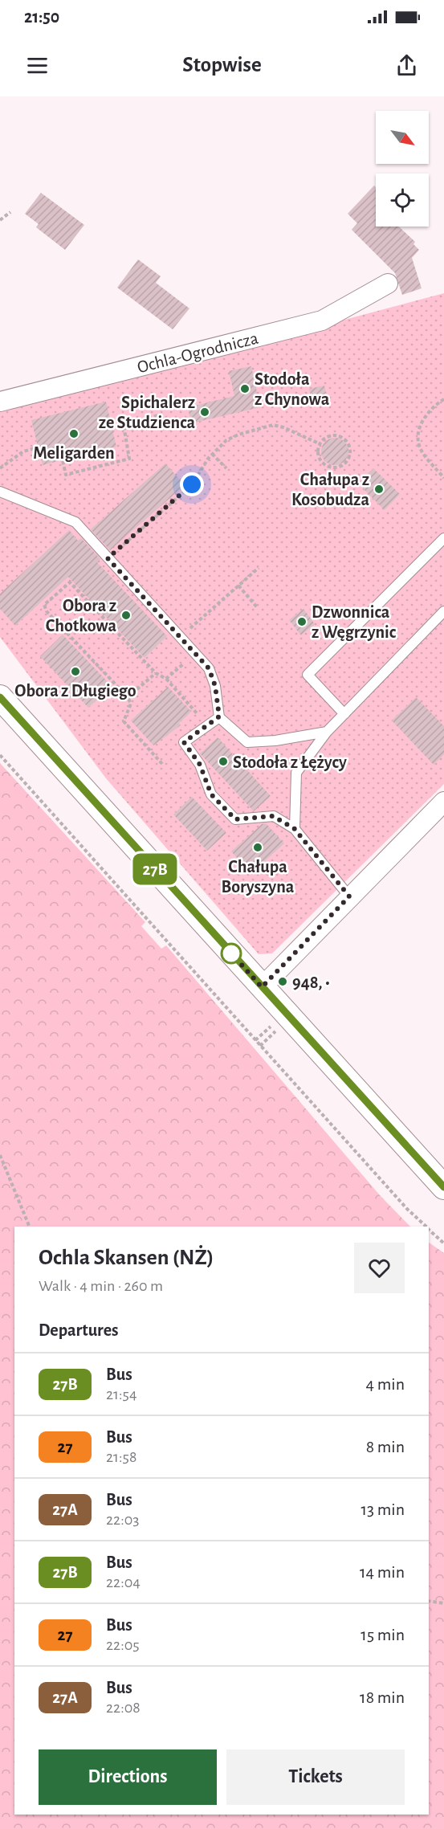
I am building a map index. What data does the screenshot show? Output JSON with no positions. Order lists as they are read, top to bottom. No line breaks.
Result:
{"streets":{"street":["Ochla-Ogrodnicza"]},"places":["Stodoła z Chynowa","Spichalerz ze Studzienca","Meligarden","Chałupa z Kosobudza","Obora z Chotkowa","Dzwonnica z Węgrzynic","Obora z Długiego","Stodoła z Łężycy","Chałupa Boryszyna","948, •"],"lines":["bus line 27B"],"north":"bottom right","page":{"status":"21:50","header":"Stopwise","on_map":"27B","heading":[["Ochla Skansen (NŻ)","Walk · 4 min · 260 m"],"Departures"],"list":[{"mark":"27B","name":"Bus","note":"21:54","value":"4 min"},{"mark":"27","name":"Bus","note":"21:58","value":"8 min"},{"mark":"27A","name":"Bus","note":"22:03","value":"13 min"},{"mark":"27B","name":"Bus","note":"22:04","value":"14 min"},{"mark":"27","name":"Bus","note":"22:05","value":"15 min"},{"mark":"27A","name":"Bus","note":"22:08","value":"18 min"}],"buttons":["Directions","Tickets"]}}
